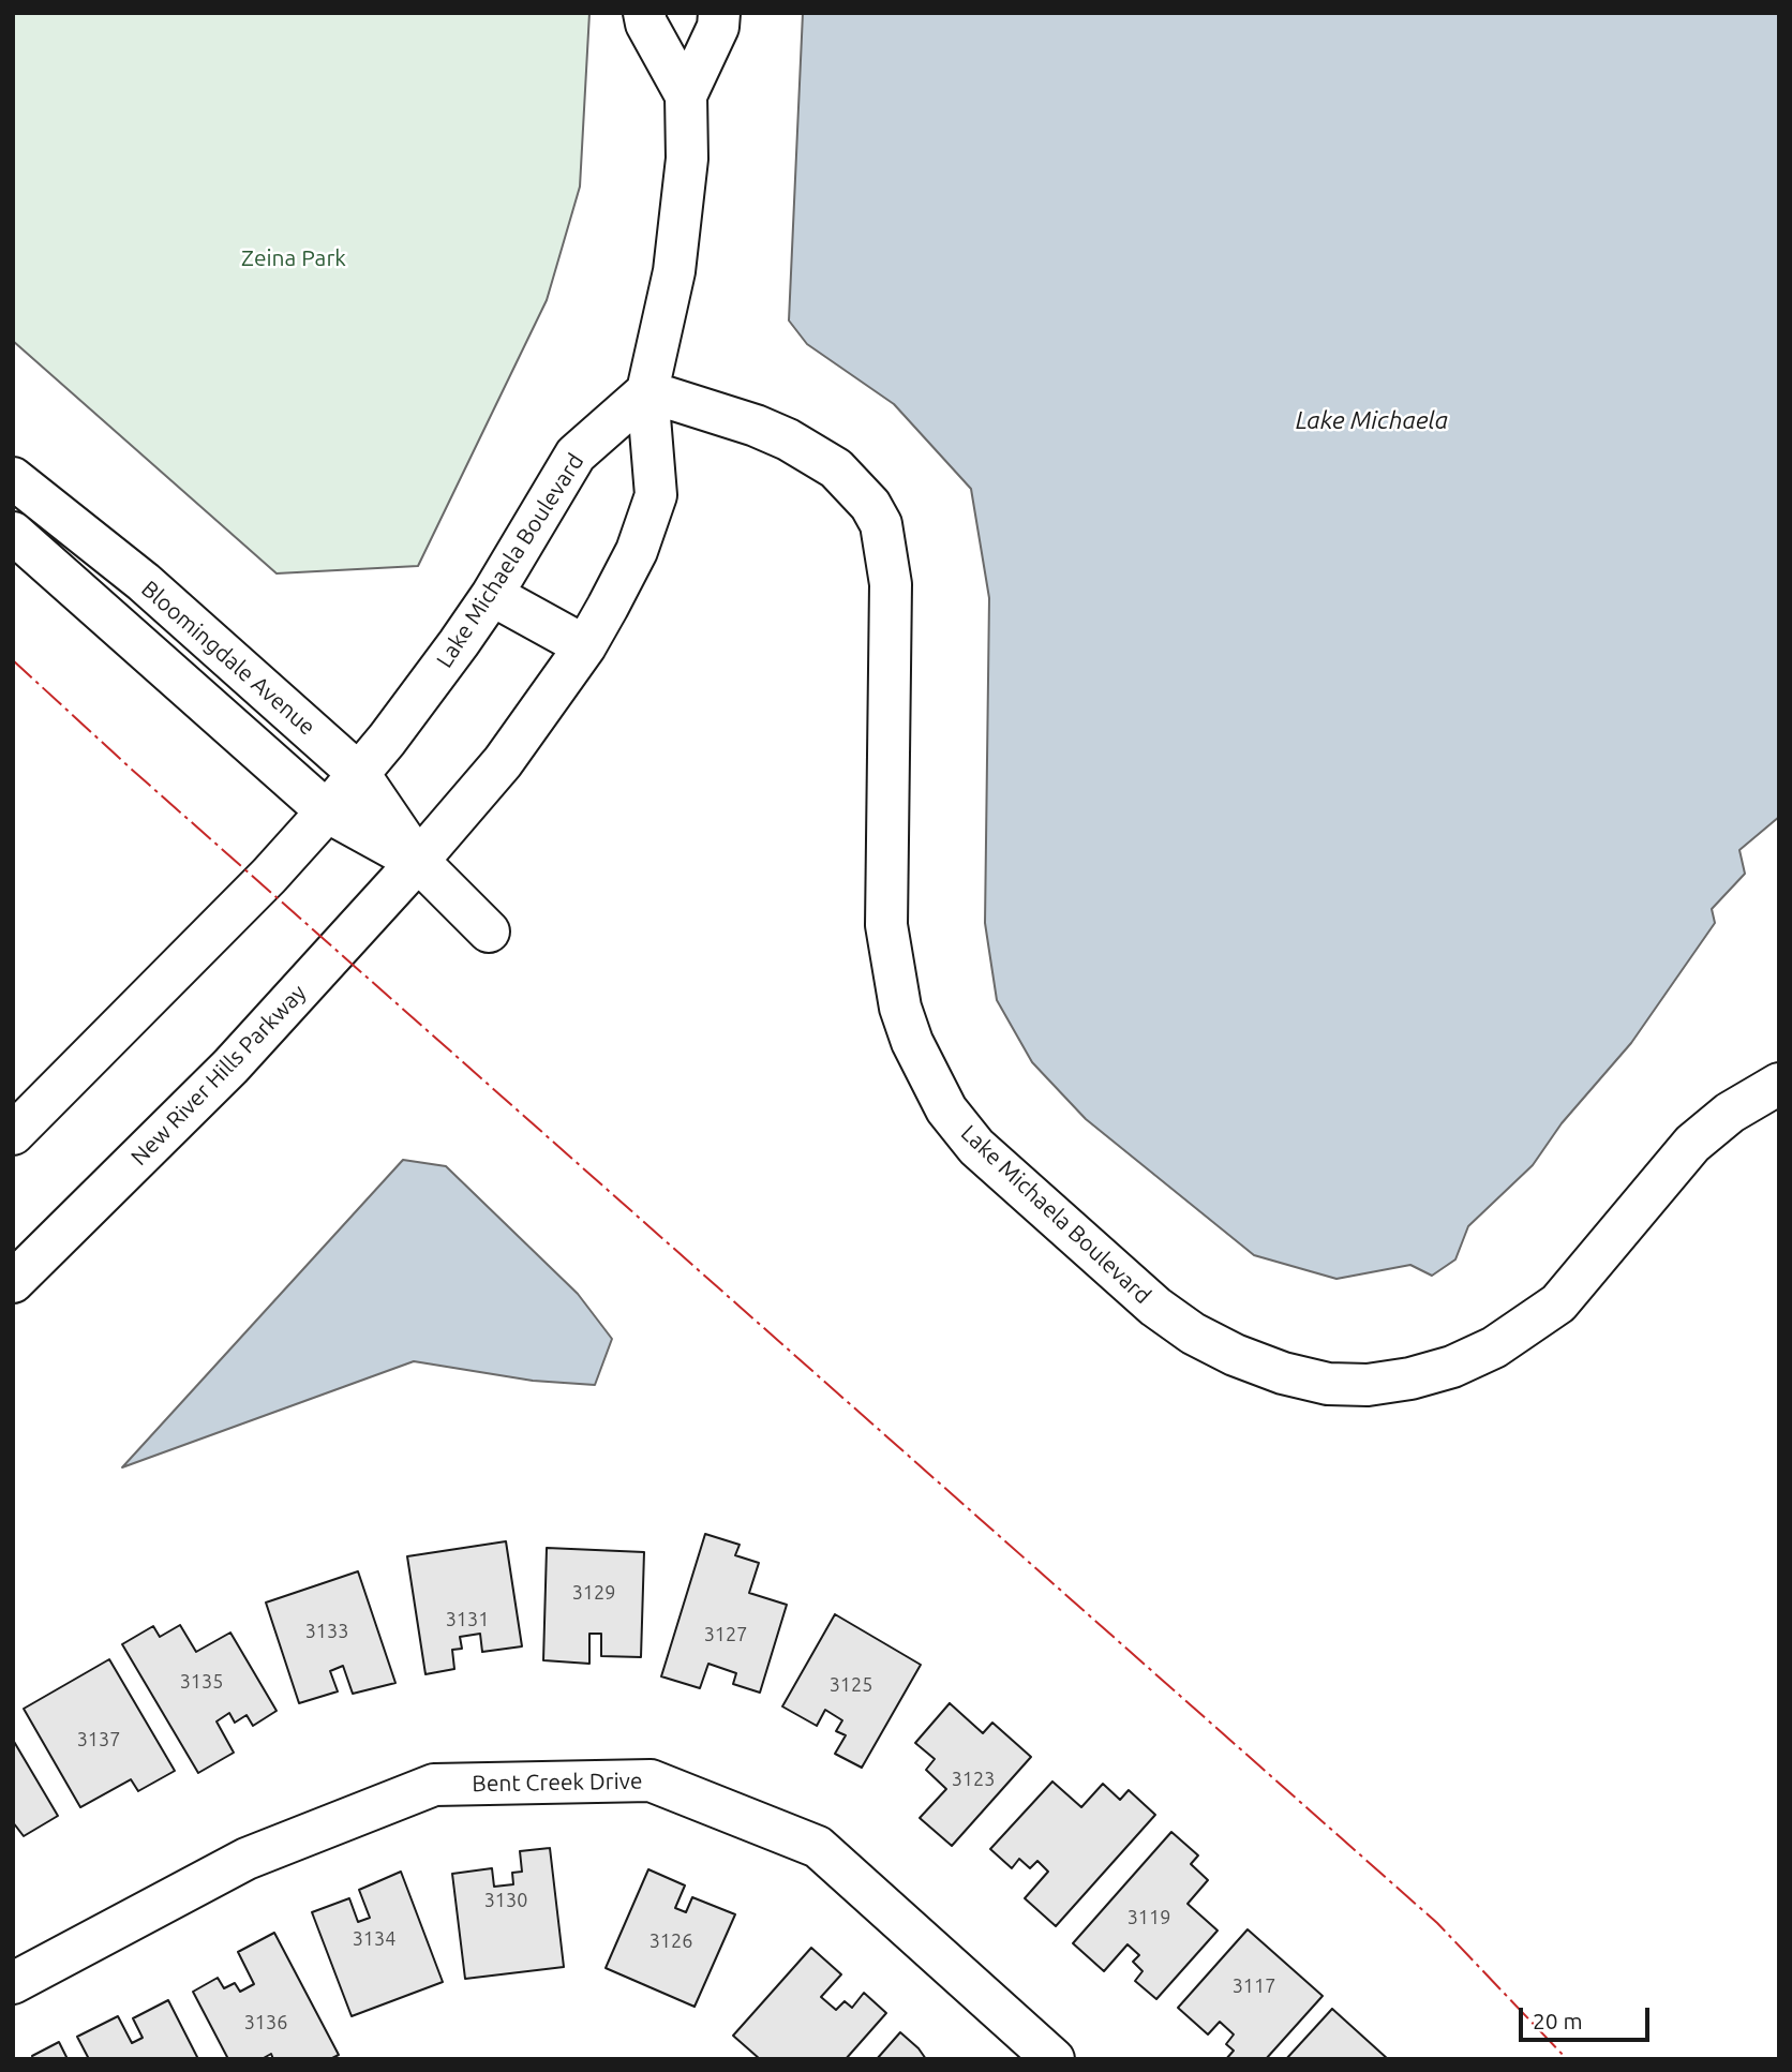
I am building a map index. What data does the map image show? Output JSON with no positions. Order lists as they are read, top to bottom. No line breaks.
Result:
{"streets":{"street":["Lake Michaela Boulevard","Bloomingdale Avenue","New River Hills Parkway","Bent Creek Drive"]},"crossings":[["Lake Michaela Boulevard","Bloomingdale Avenue"],["Bloomingdale Avenue","New River Hills Parkway"]],"water":["Lake Michaela"],"parks":["Zeina Park"],"house_numbers":["3129","3131","3133","3127","3135","3125","3137","3123","3130","3119","3134","3126","3117","3136"],"scale_bar":"20 m"}
